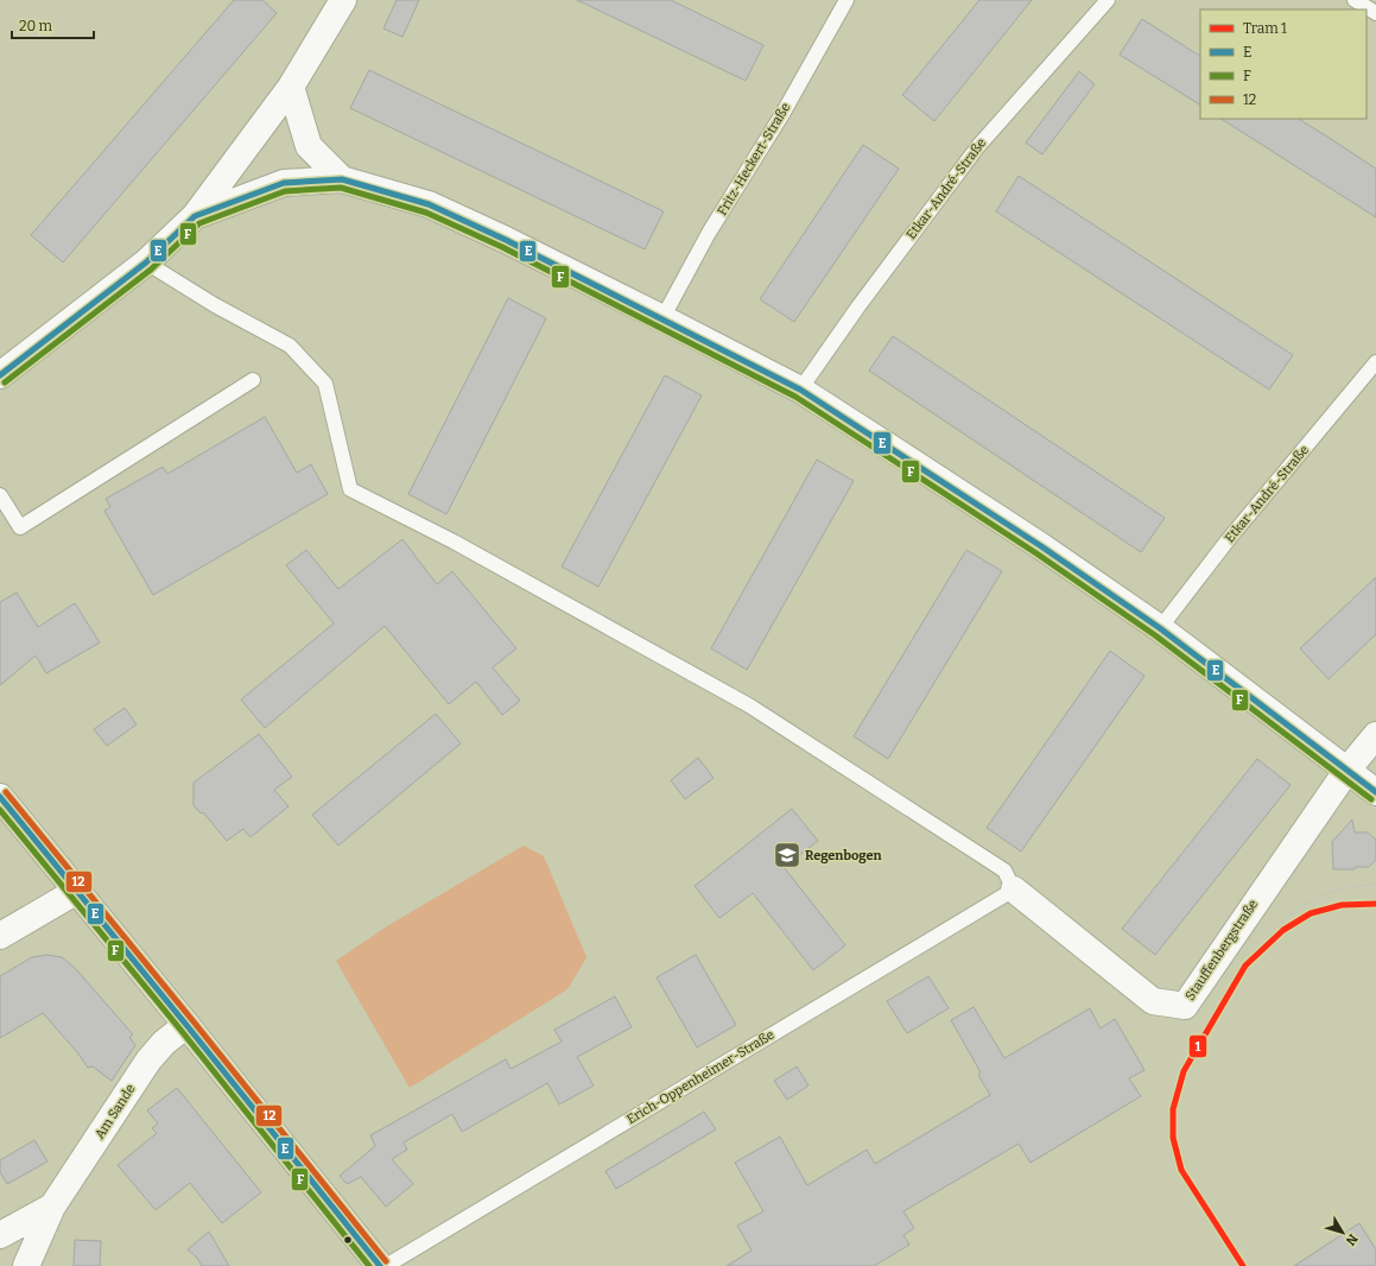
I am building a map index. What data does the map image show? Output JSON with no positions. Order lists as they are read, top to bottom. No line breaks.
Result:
{"streets":{"street":["Stauffenbergstraße","Am Sande"],"lane":["Fritz-Heckert-Straße","Etkar-André-Straße","Erich-Oppenheimer-Straße"]},"crossings":[["Stauffenbergstraße","Erich-Oppenheimer-Straße"]],"places":{"school or university":["Regenbogen"]},"lines":["transit line E","transit line F","transit line 12","tram line 1"],"legend":["Tram 1","E","F","12"],"scale_bar":"20 m","north":"bottom right"}
